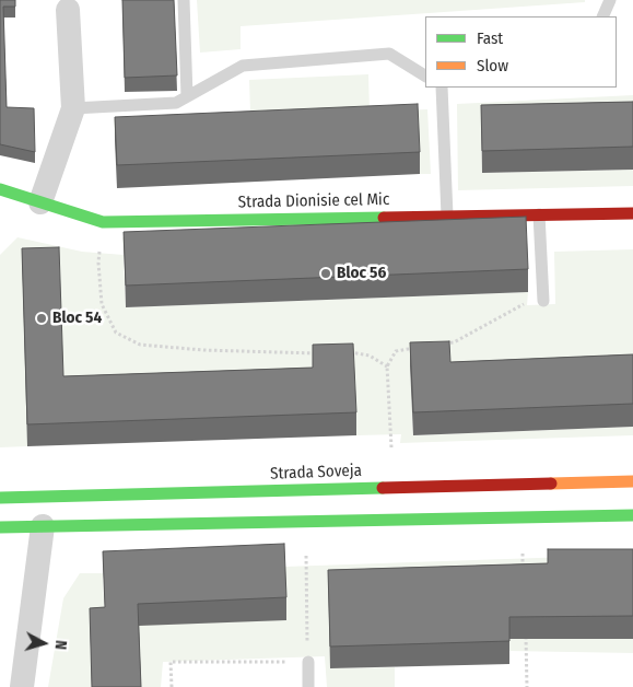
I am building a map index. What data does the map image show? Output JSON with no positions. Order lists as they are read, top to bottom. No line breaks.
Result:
{"streets":{"main road":["Strada Dionisie cel Mic","Strada Soveja"]},"places":["Bloc 56","Bloc 54"],"legend":["Fast","Slow"],"north":"right"}
